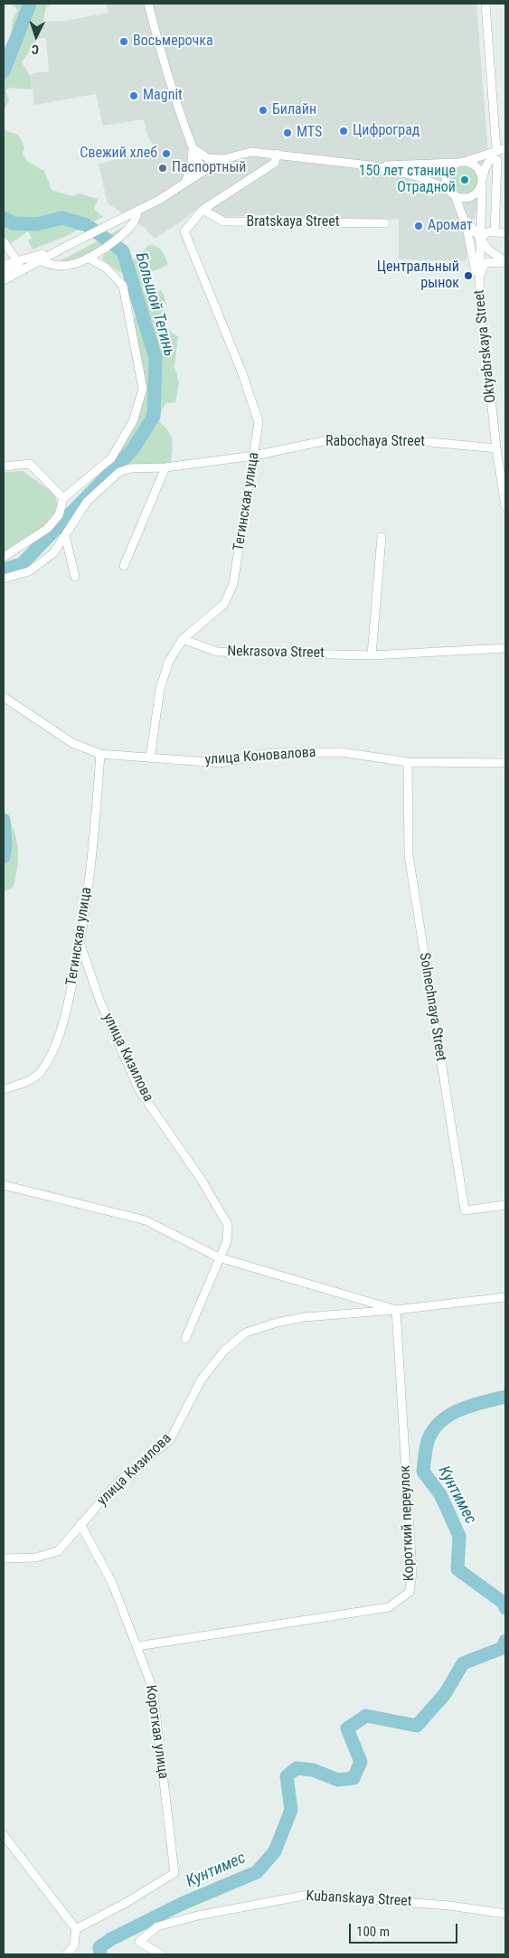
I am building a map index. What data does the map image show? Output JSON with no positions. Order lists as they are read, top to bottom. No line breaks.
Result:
{"streets":{"street":["Bratskaya Street","Oktyabrskaya Street","Rabochaya Street","Тегинская улица","Nekrasova Street","улица Коновалова","Solnechnaya Street","улица Кизилова","Короткий переулок","Короткая улица","Kubanskaya Street"]},"crossings":[["Bratskaya Street","Тегинская улица"],["Oktyabrskaya Street","Rabochaya Street"],["Rabochaya Street","Тегинская улица"],["Тегинская улица","Nekrasova Street"],["Тегинская улица","улица Коновалова"],["Тегинская улица","улица Кизилова"],["улица Коновалова","Solnechnaya Street"],["улица Кизилова","Короткий переулок"],["улица Кизилова","Короткая улица"],["Короткий переулок","Короткая улица"]],"water":["Большой Тегинь","Кунтимес"],"places":["Восьмерочка","Magnit","Билайн","Цифроград","MTS","Свежий хлеб","Паспортный","150 лет станице Отрадной","Аромат","Центральный рынок"],"scale_bar":"100 m","north":"bottom"}
